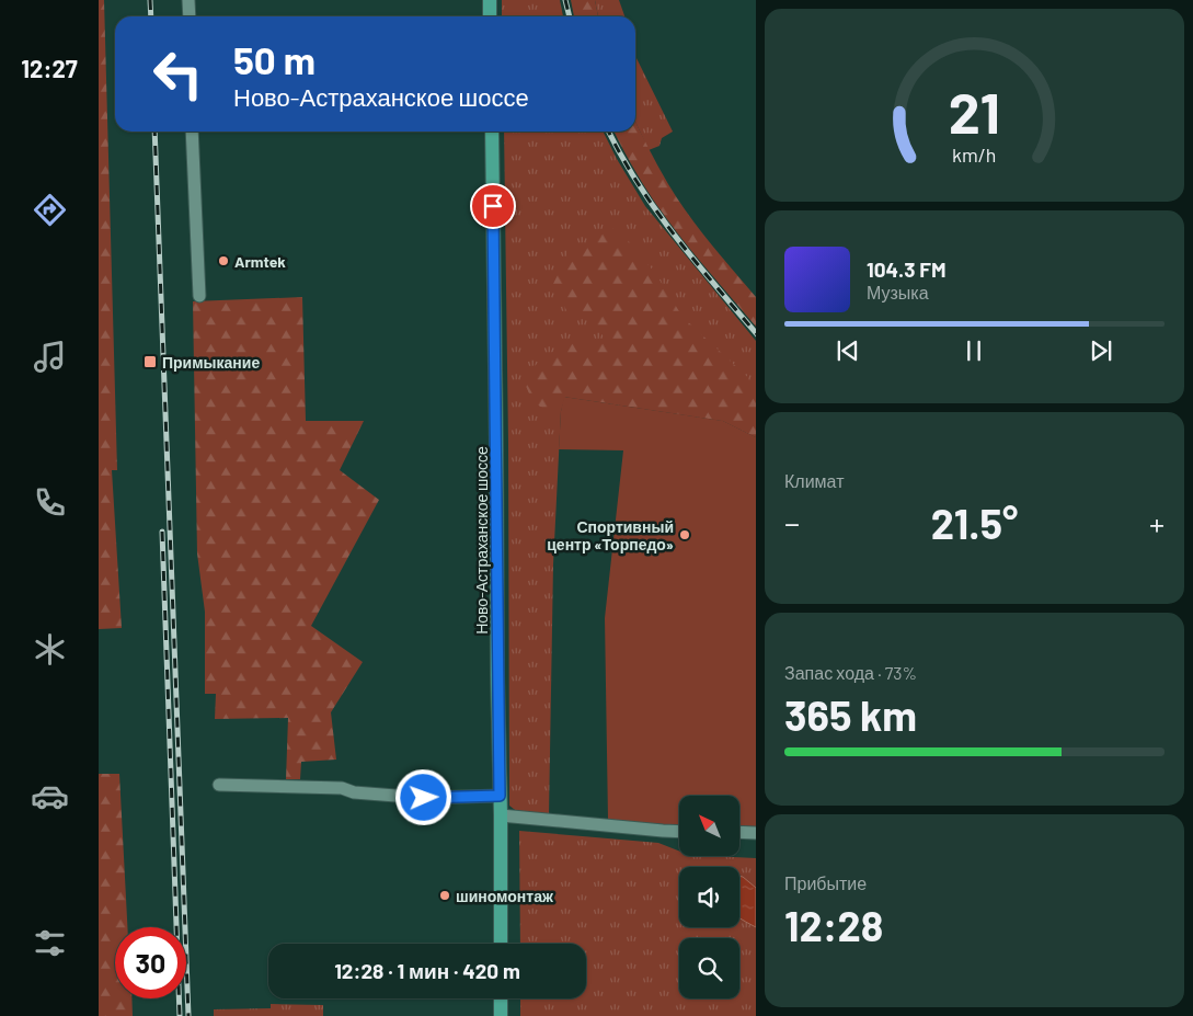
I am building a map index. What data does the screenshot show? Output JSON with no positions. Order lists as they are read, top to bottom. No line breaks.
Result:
{"streets":{"main road":["Ново-Астраханское шоссе"]},"places":{"other":["Armtek","Спортивный центр «Торпедо»","шиномонтаж"],"transit":["Примыкание"]},"north":"top left","page":{"tabs":"12:27","turn":["50 m","Ново-Астраханское шоссе"],"song":["104.3 FM","Музыка"],"tile":["Климат",["Запас хода · 73%","365 km"],["Прибытие","12:28"]],"heat":["−","21.5°","+"],"limit":"30","trip":"12:28 · 1 мин · 420 m","gauge":["21","km/h"]}}
